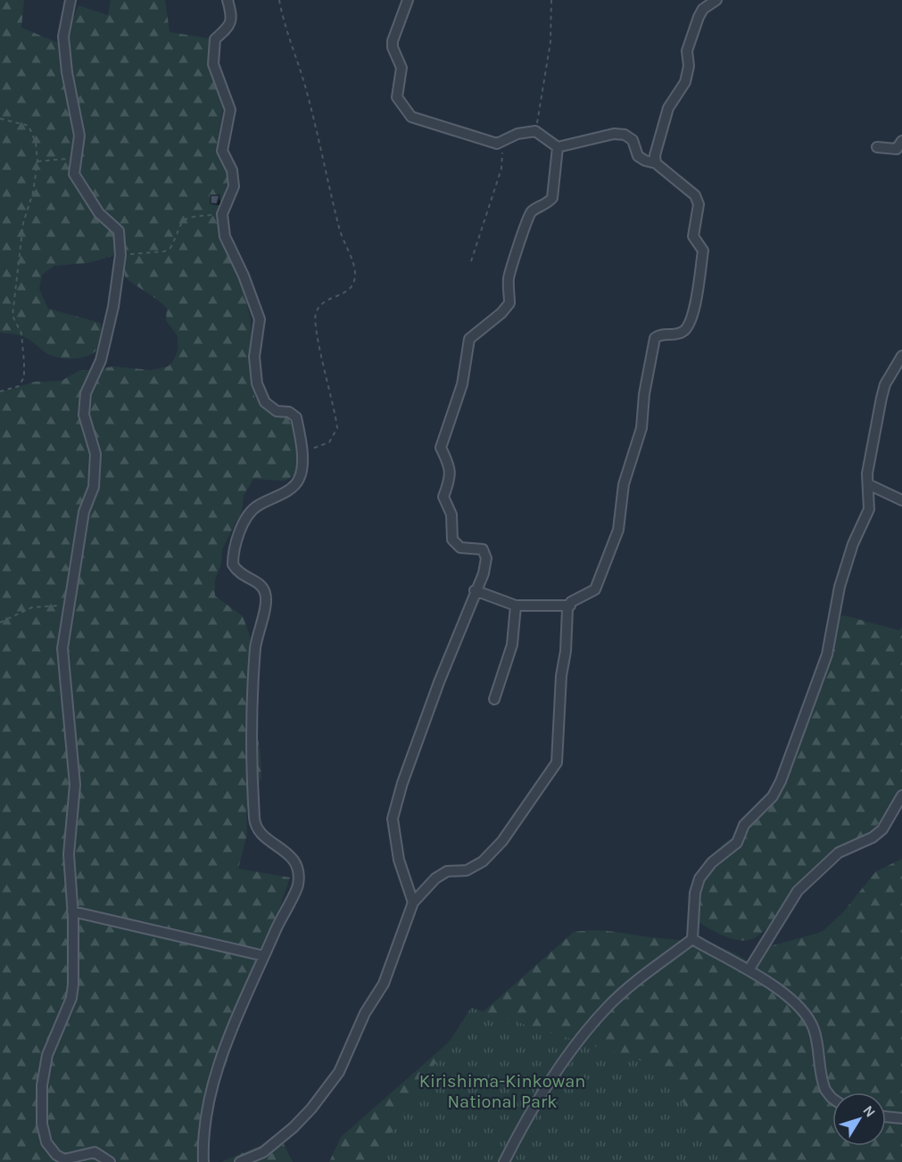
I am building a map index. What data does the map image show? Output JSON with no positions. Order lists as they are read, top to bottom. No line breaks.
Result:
{"parks":["Kirishima-Kinkowan National Park"],"north":"top right"}
